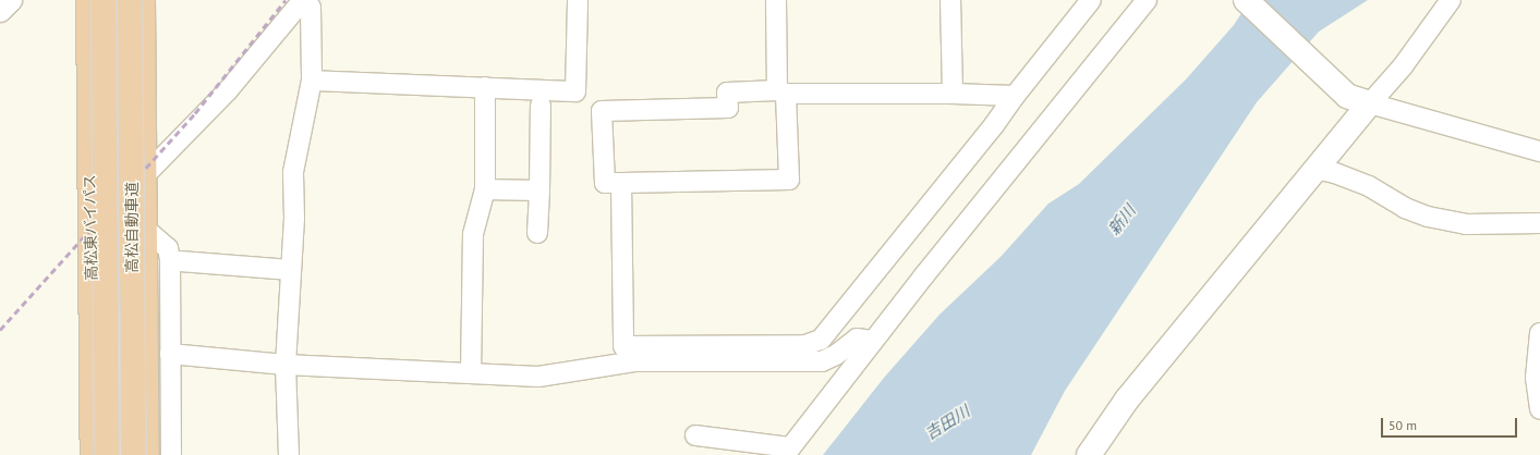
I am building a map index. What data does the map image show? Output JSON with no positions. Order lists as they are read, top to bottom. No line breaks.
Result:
{"streets":{"highway":["高松東バイパス","高松自動車道"]},"water":["新川","吉田川"],"scale_bar":"50 m"}
